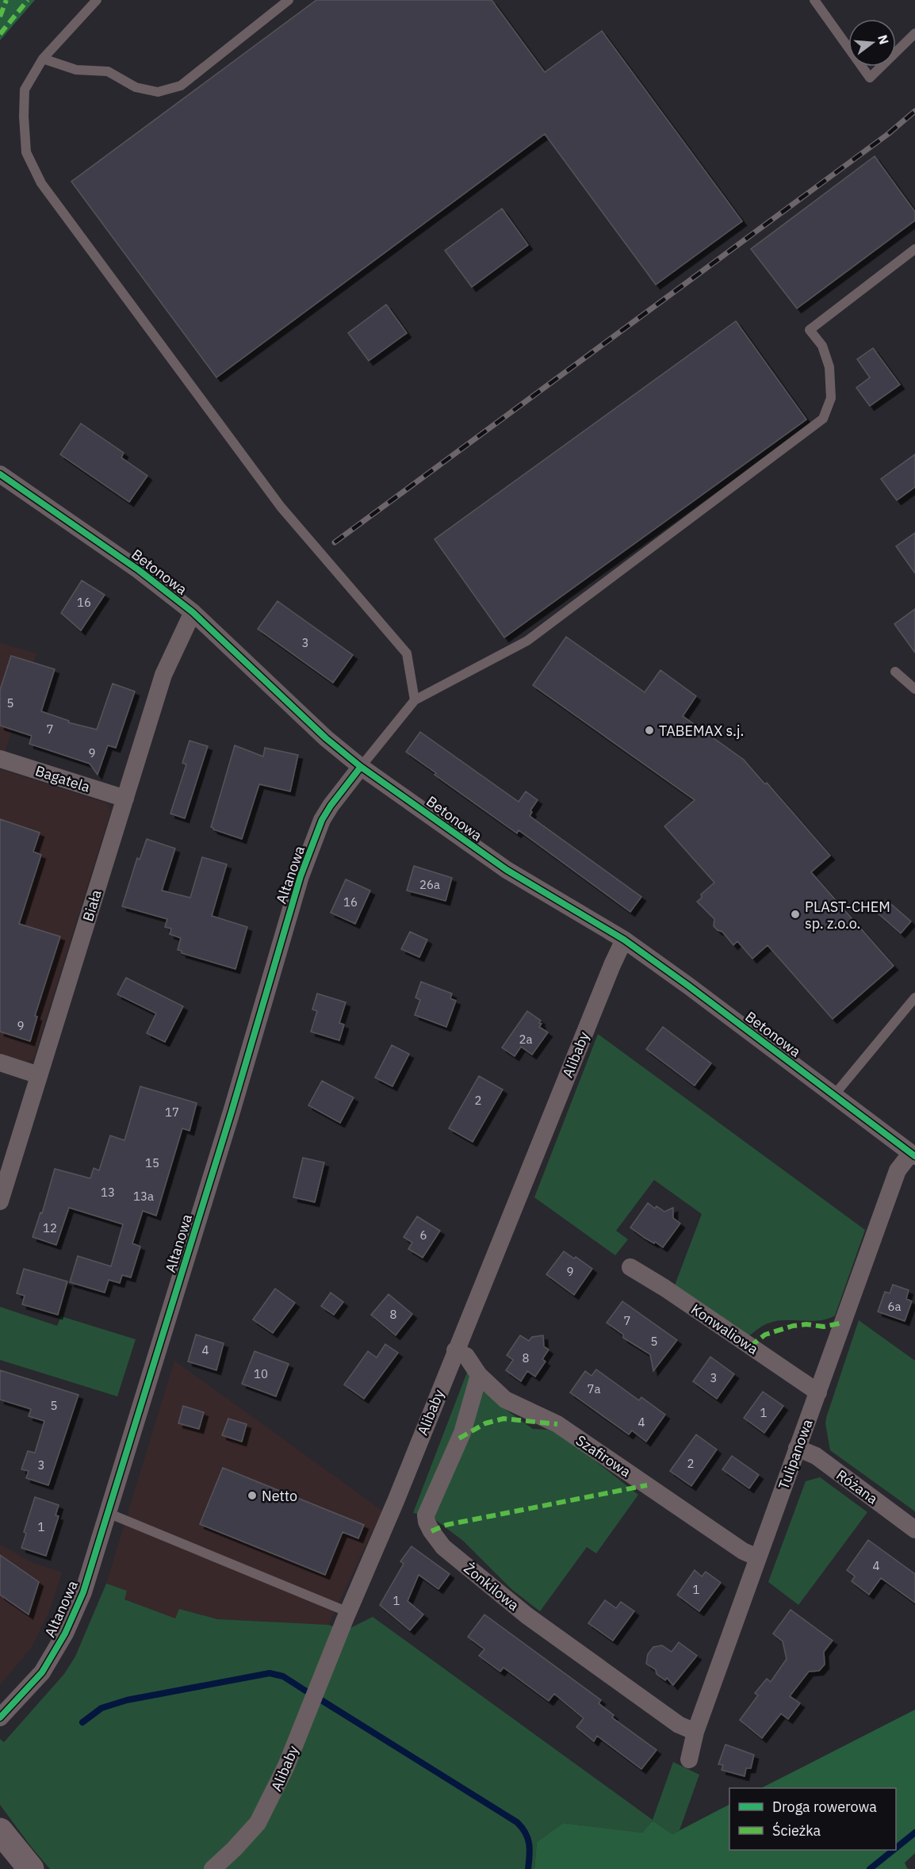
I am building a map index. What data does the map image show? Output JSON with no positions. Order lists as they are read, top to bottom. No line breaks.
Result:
{"streets":{"street":["Betonowa","Bagatela","Altanowa","Biała","Alibaby","Konwaliowa","Tulipanowa","Szafirowa","Różana","Żonkilowa"]},"crossings":[["Betonowa","Altanowa"],["Betonowa","Biała"],["Betonowa","Alibaby"],["Betonowa","Tulipanowa"],["Bagatela","Biała"],["Alibaby","Szafirowa"],["Konwaliowa","Tulipanowa"],["Tulipanowa","Szafirowa"],["Tulipanowa","Różana"],["Tulipanowa","Żonkilowa"],["Szafirowa","Żonkilowa"]],"places":["TABEMAX s.j.","PLAST-CHEM sp. z.o.o.","Netto"],"house_numbers":["16","3","5","7","9","26a","16","9","2a","2","17","15","13","13a","12","6","9","6a","8","7","5","4","8","10","3","7a","5","1","4","2","3","1","4","1","1"],"legend":["Droga rowerowa","Ścieżka"],"north":"right"}
